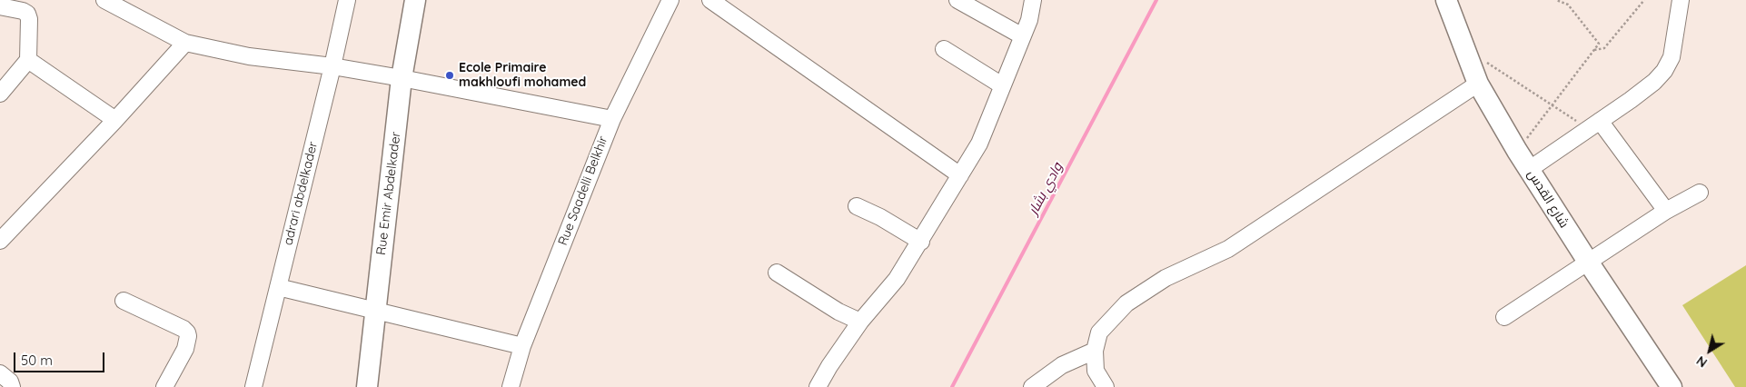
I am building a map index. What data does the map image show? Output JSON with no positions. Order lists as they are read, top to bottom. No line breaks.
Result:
{"streets":{"main road":["Rue Emir Abdelkader","شارع القدس"],"street":["Rue Saadelli Belkhir","adrari abdelkader"]},"water":["وادي بشار"],"places":["Ecole Primaire makhloufi mohamed"],"scale_bar":"50 m","north":"bottom left"}
